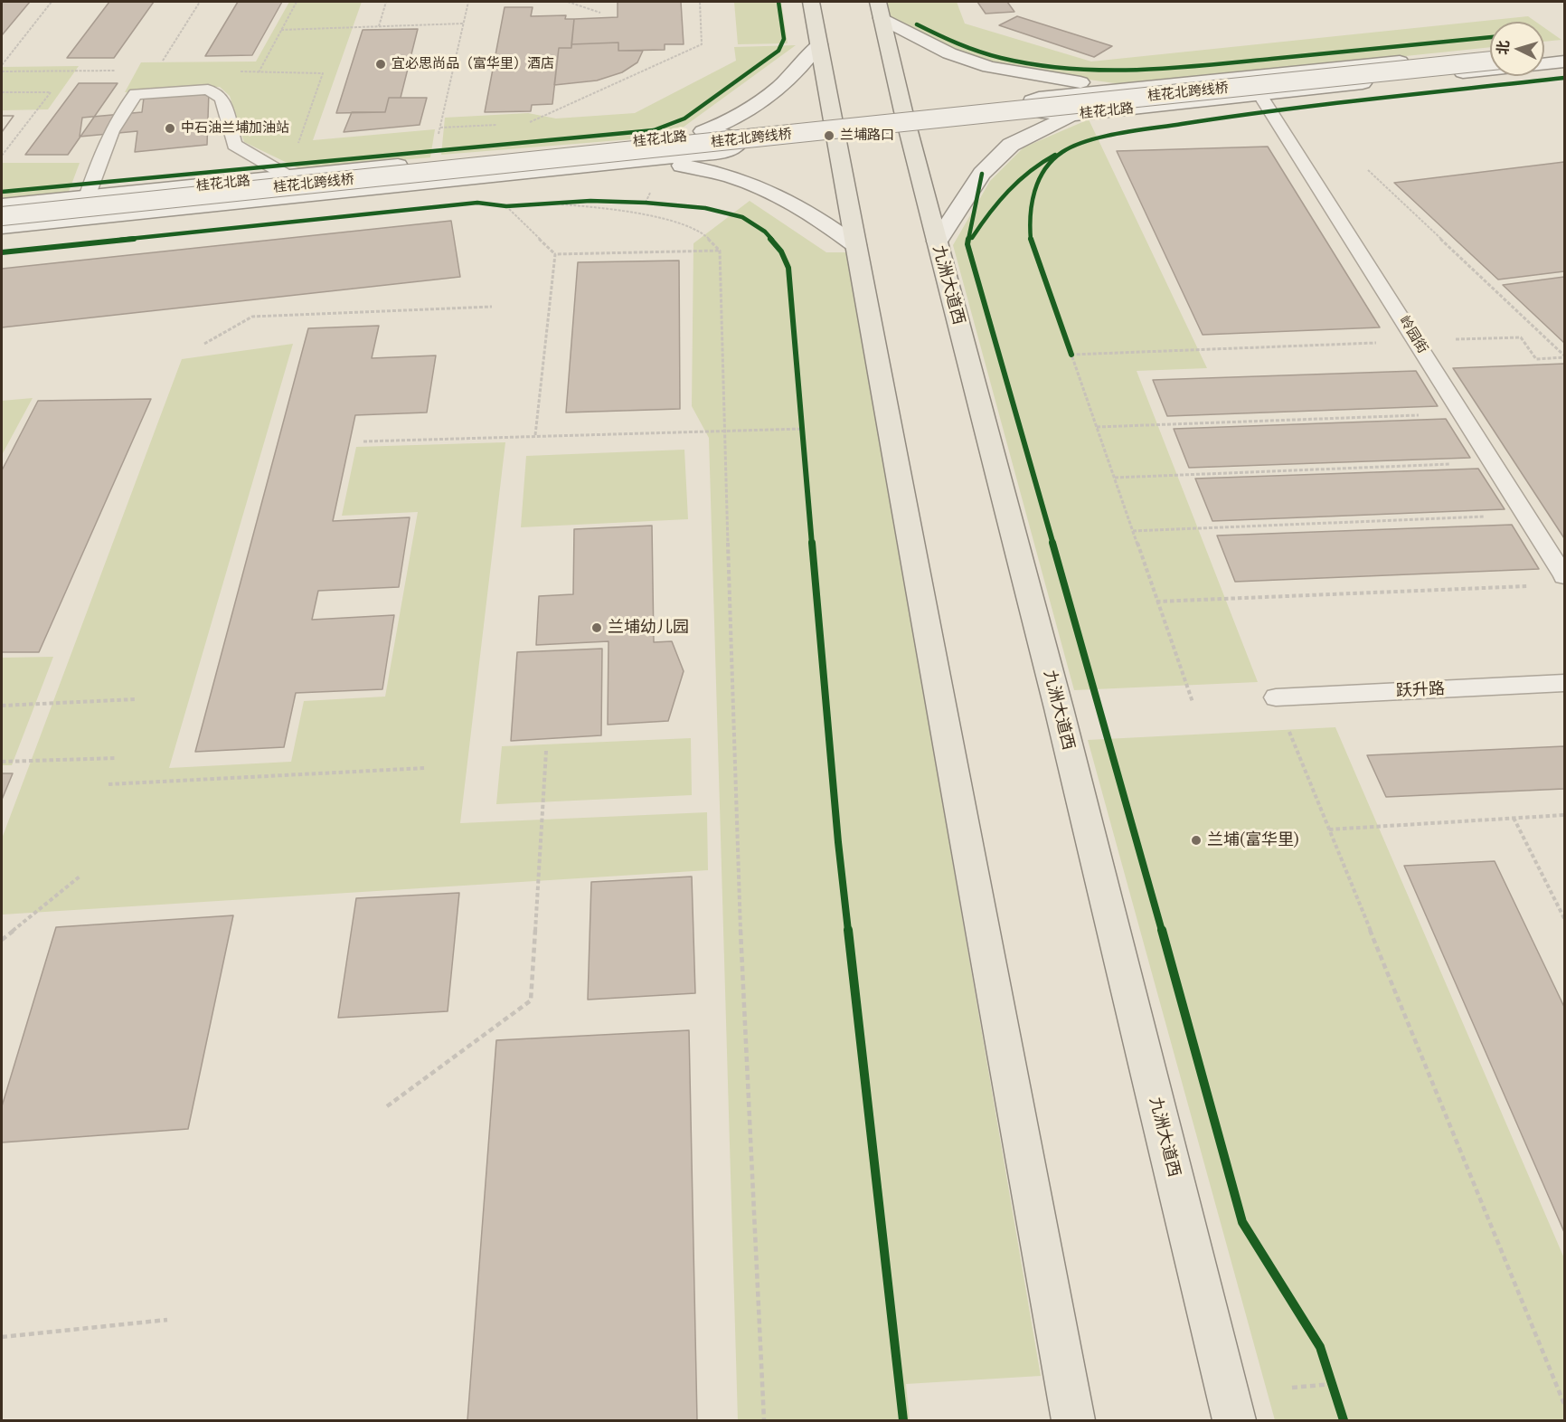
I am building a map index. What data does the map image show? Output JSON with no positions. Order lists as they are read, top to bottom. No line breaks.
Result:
{"streets":{"main road":["桂花北跨线桥","桂花北路","九洲大道西"],"lane":["岭园街","跃升路"]},"crossings":[["桂花北路","岭园街"]],"places":["宜必思尚品（富华里）酒店","中石油兰埔加油站","兰埔路口","兰埔幼儿园","兰埔(富华里)"],"north":"left"}
